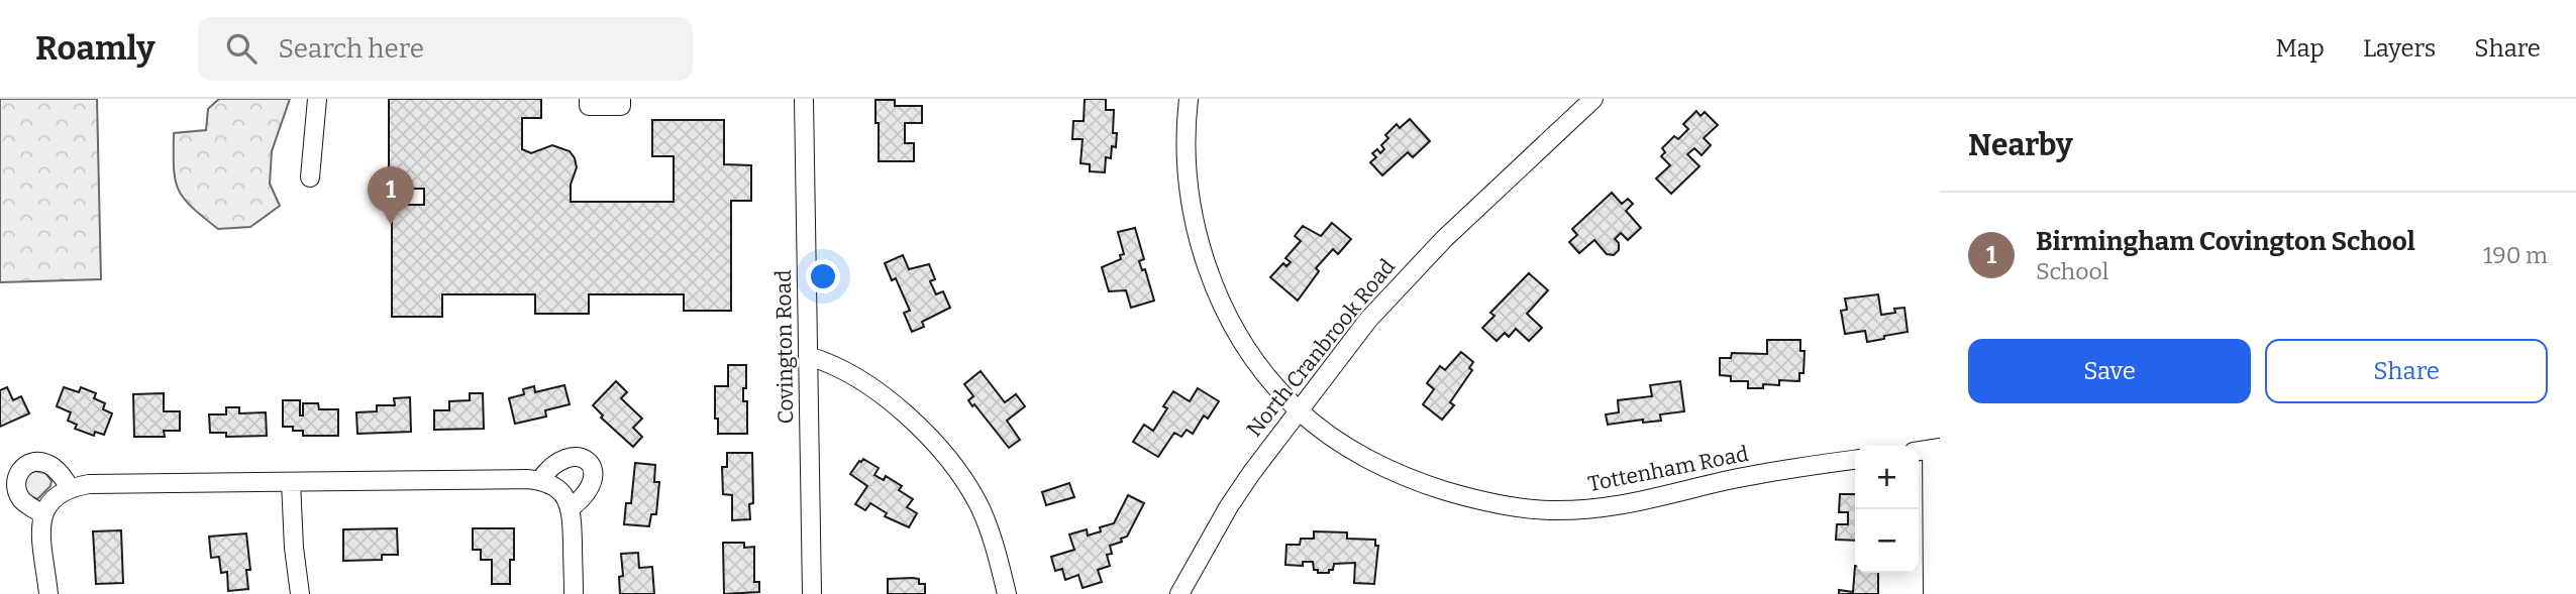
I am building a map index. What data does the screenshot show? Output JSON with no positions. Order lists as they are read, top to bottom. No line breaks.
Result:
{"streets":{"street":["Covington Road","North Cranbrook Road","Tottenham Road"]},"crossings":[["North Cranbrook Road","Tottenham Road"]],"page":{"header":"Roamly","search":"Search here","nav":["Map","Layers","Share"],"heading":"Nearby","pins":"1","list":[{"mark":"1","name":"Birmingham Covington School","note":"School","value":"190 m"}],"buttons":["Save","Share"],"map_buttons":["+","−"]}}
